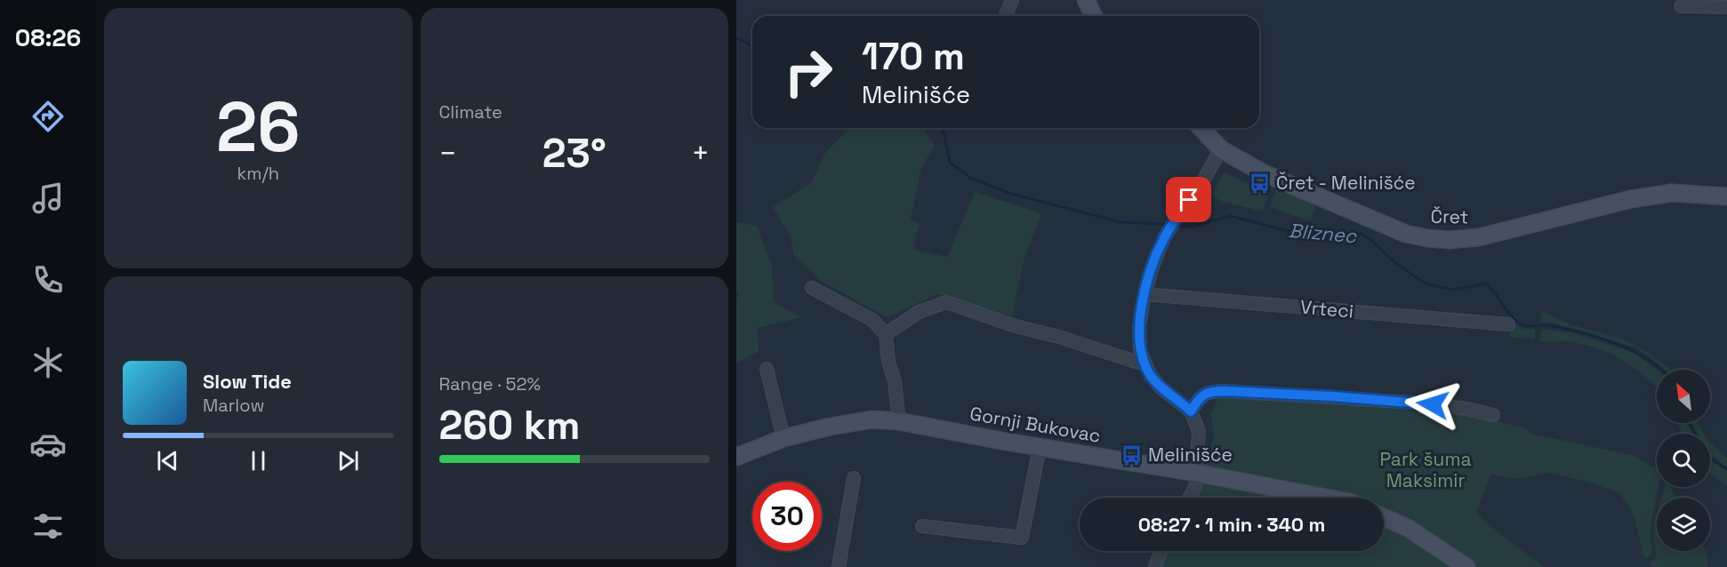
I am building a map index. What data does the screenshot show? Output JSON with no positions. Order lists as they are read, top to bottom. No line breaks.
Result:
{"streets":{"street":["Čret","Vrteci","Gornji Bukovac"]},"water":["Bliznec"],"parks":["Park šuma Maksimir"],"places":{"bus stop":["Čret - Melinišće","Melinišće"]},"north":"top left","page":{"tabs":"08:26","tile":[["26","km/h"],"Climate",["Range · 52%","260 km"]],"turn":["170 m","Melinišće"],"heat":["−","23°","+"],"song":["Slow Tide","Marlow"],"limit":"30","trip":"08:27 · 1 min · 340 m"}}
